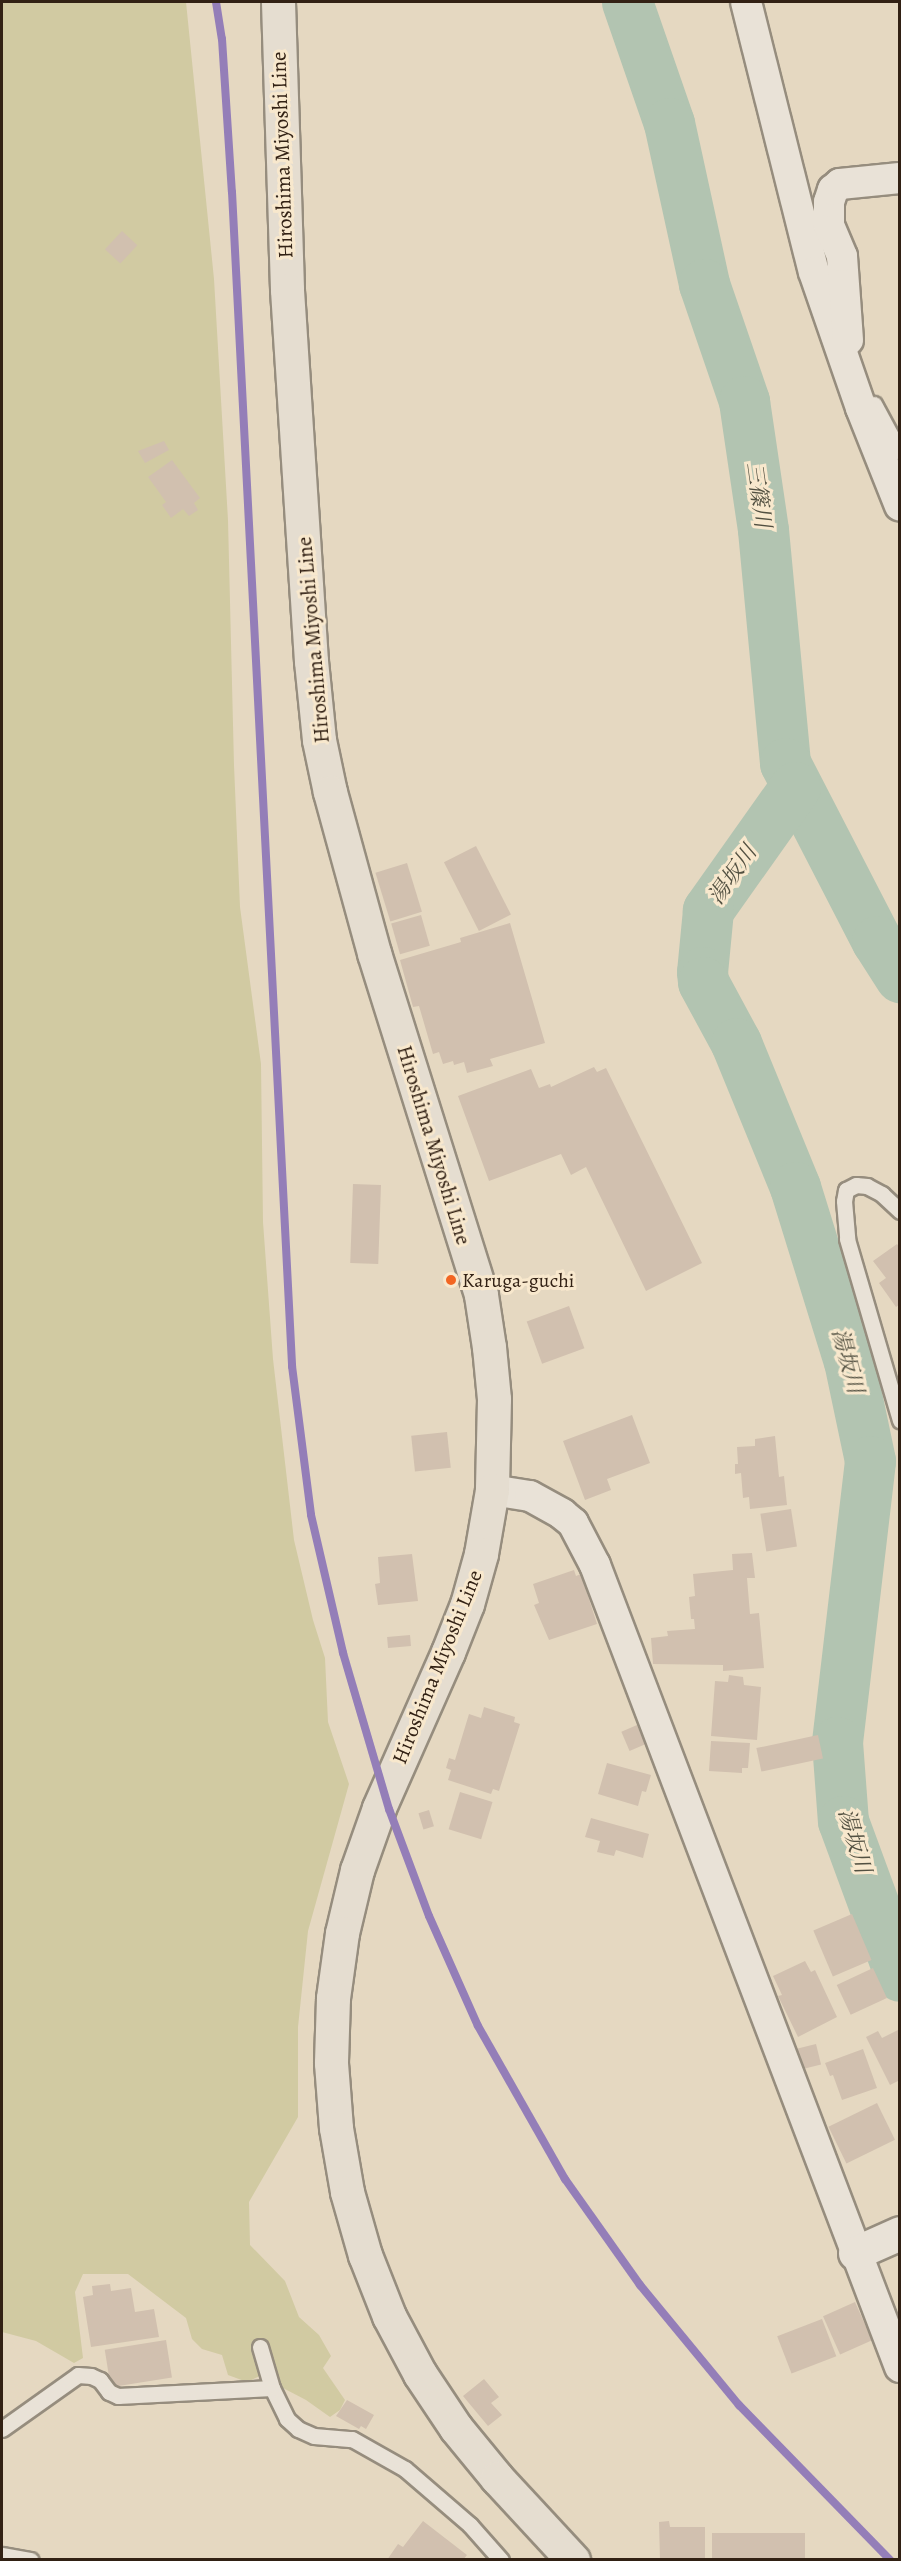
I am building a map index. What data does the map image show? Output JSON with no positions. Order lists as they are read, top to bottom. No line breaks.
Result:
{"streets":{"main road":["Hiroshima Miyoshi Line"]},"water":["三篠川","湯坂川"],"places":["Karuga-guchi"]}
